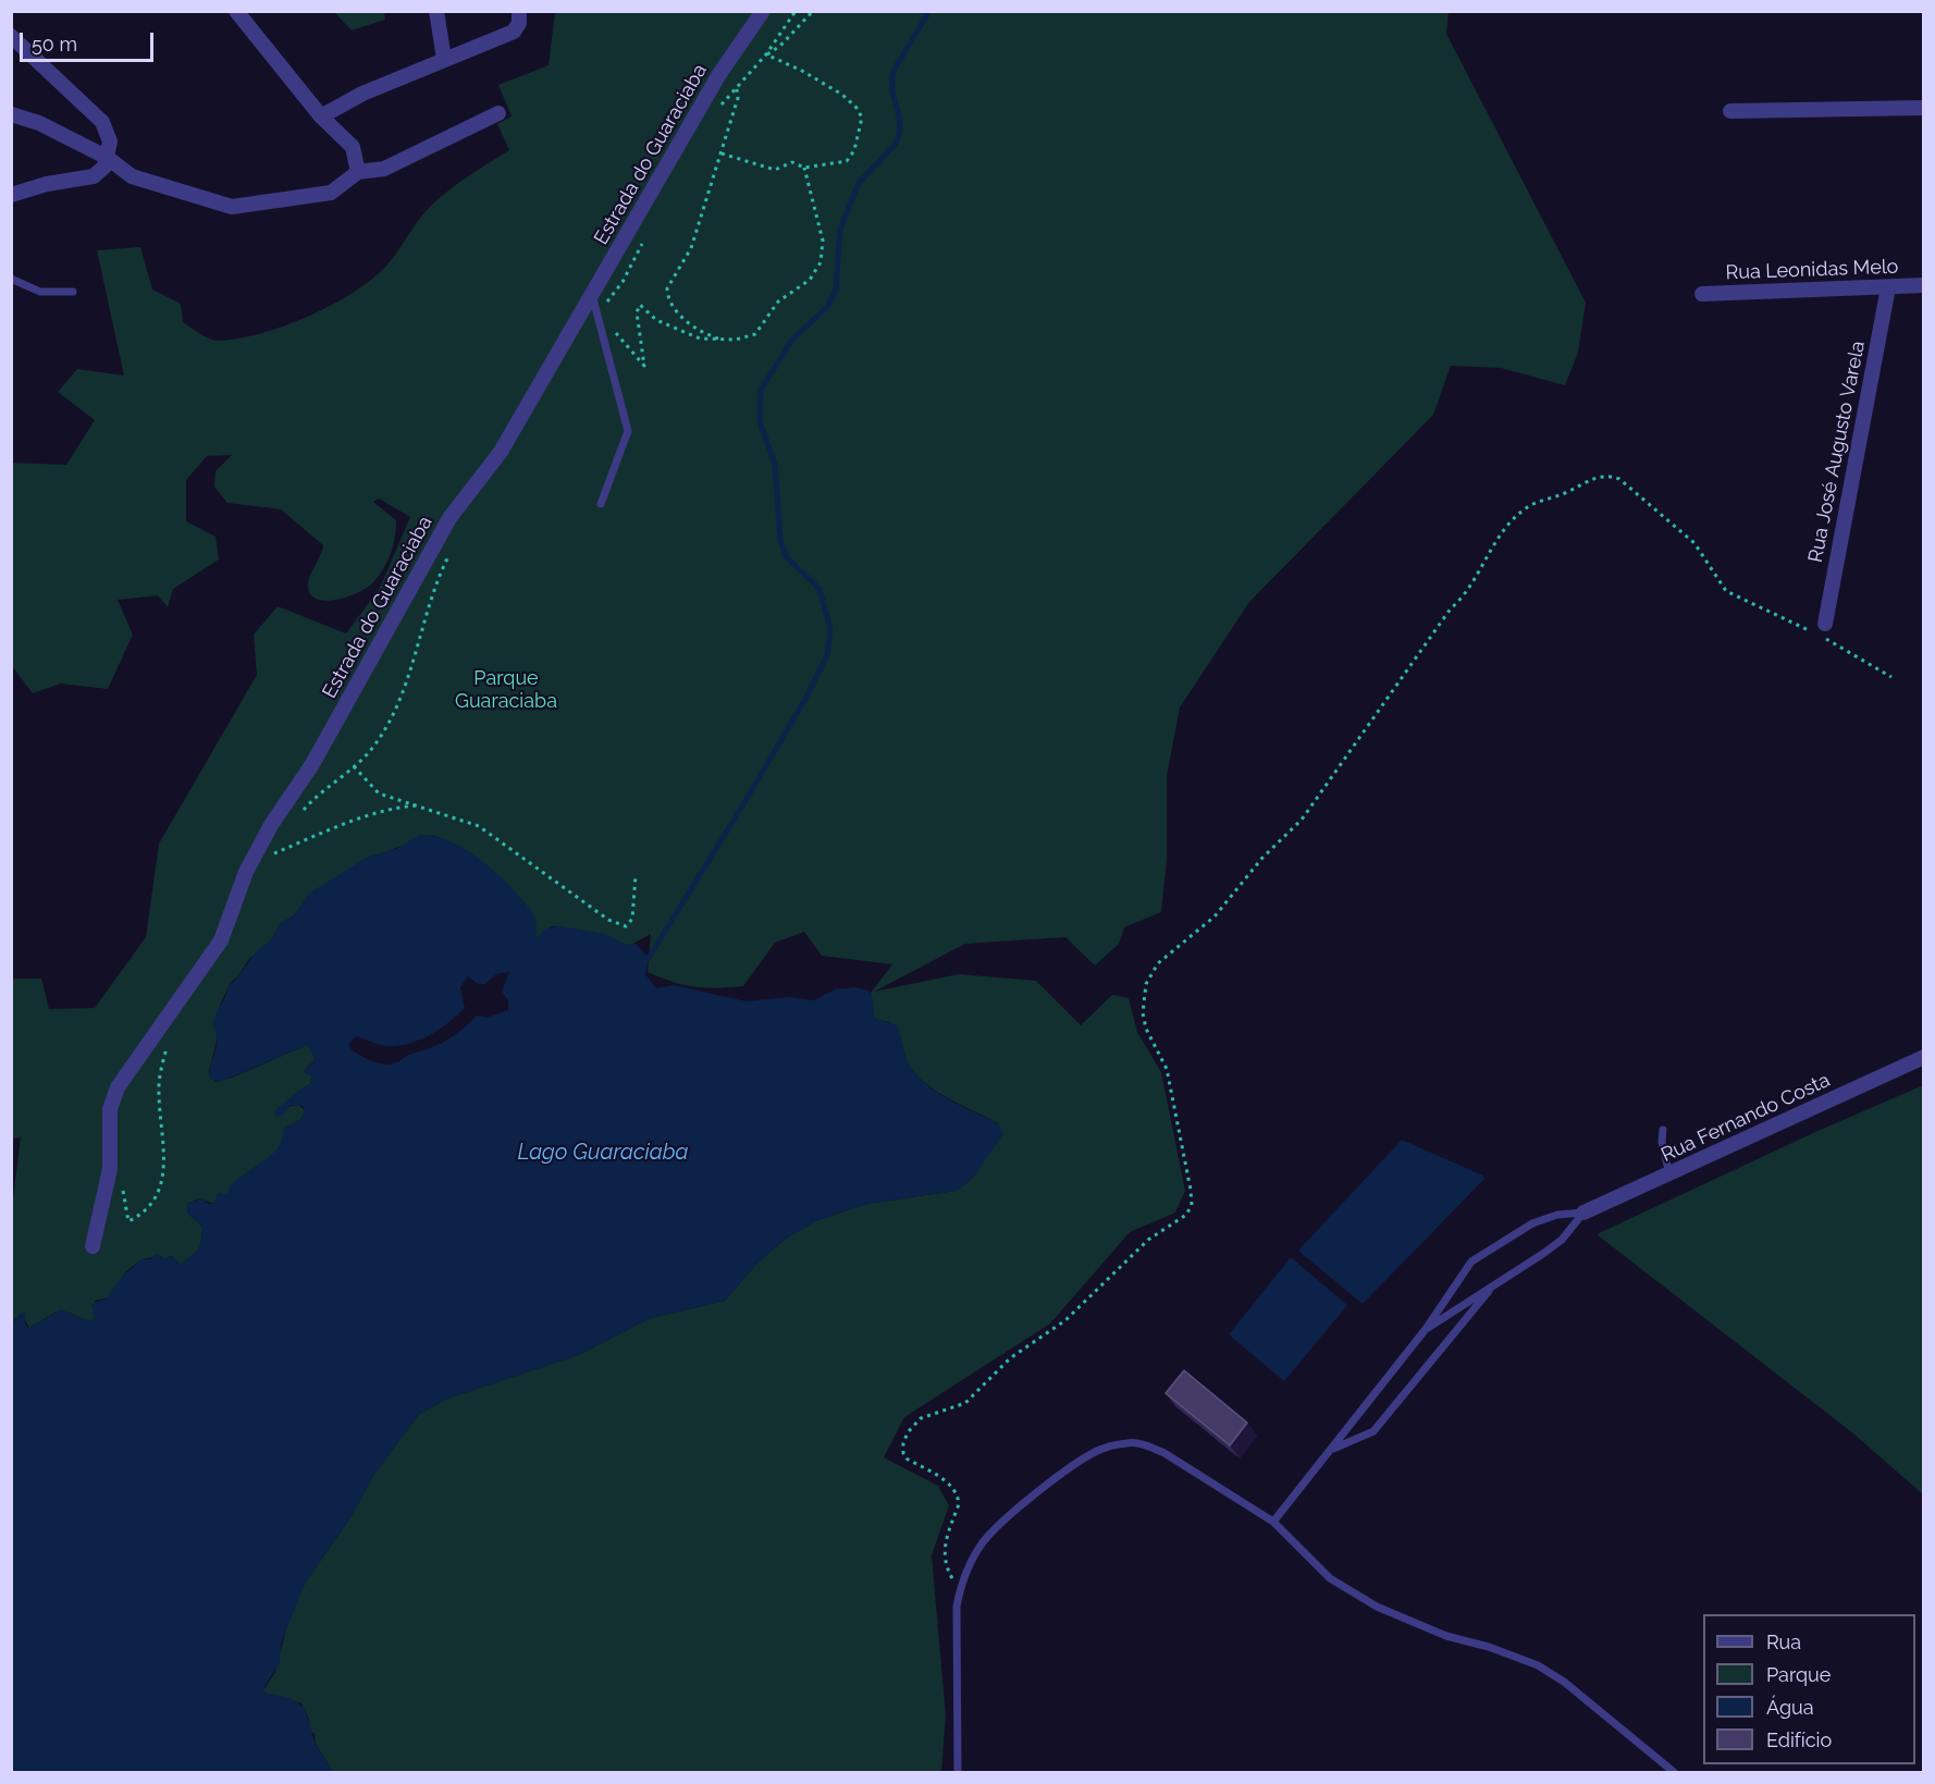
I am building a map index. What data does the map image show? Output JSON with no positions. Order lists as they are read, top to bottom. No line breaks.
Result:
{"streets":{"street":["Estrada do Guaraciaba","Rua Leonidas Melo","Rua José Augusto Varela","Rua Fernando Costa"]},"crossings":[["Rua Leonidas Melo","Rua José Augusto Varela"]],"water":["Lago Guaraciaba"],"parks":["Parque Guaraciaba"],"legend":["Rua","Parque","Água","Edifício"],"scale_bar":"50 m"}
